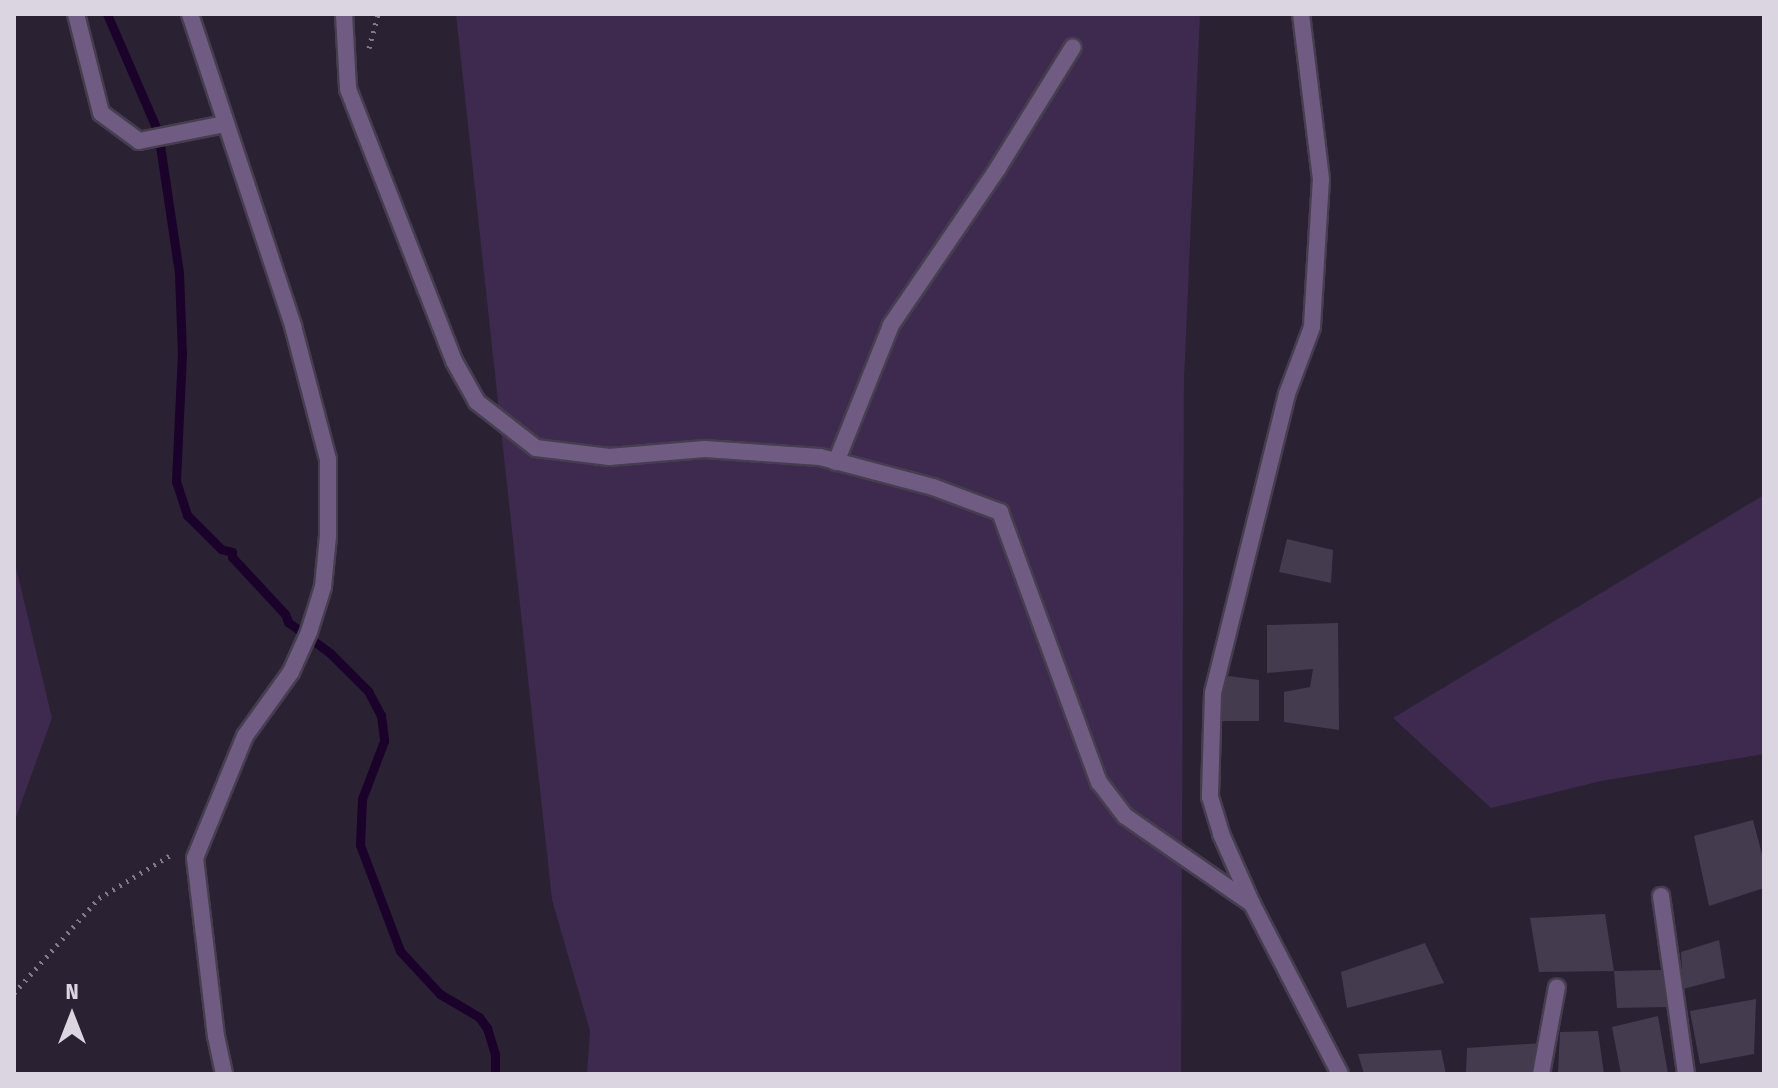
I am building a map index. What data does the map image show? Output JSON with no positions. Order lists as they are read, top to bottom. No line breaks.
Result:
{"north":"top"}
